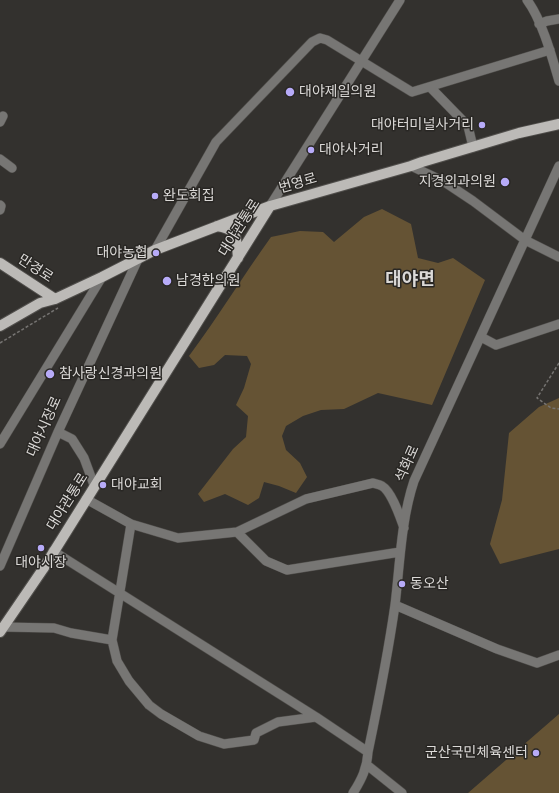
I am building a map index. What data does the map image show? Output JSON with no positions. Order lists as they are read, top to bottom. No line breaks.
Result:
{"streets":{"main road":["번영로","대야관통로","만경로"],"street":["대야시장로","석화로"]},"crossings":[["번영로","대야관통로"],["번영로","만경로"],["번영로","대야시장로"]],"districts":["대야면"],"places":["대야제일의원","대야터미널사거리","대야사거리","지경외과의원","완도회집","대야농협","남경한의원","참사랑신경과의원","대야교회","대야시장","동오산","군산국민체육센터"]}
